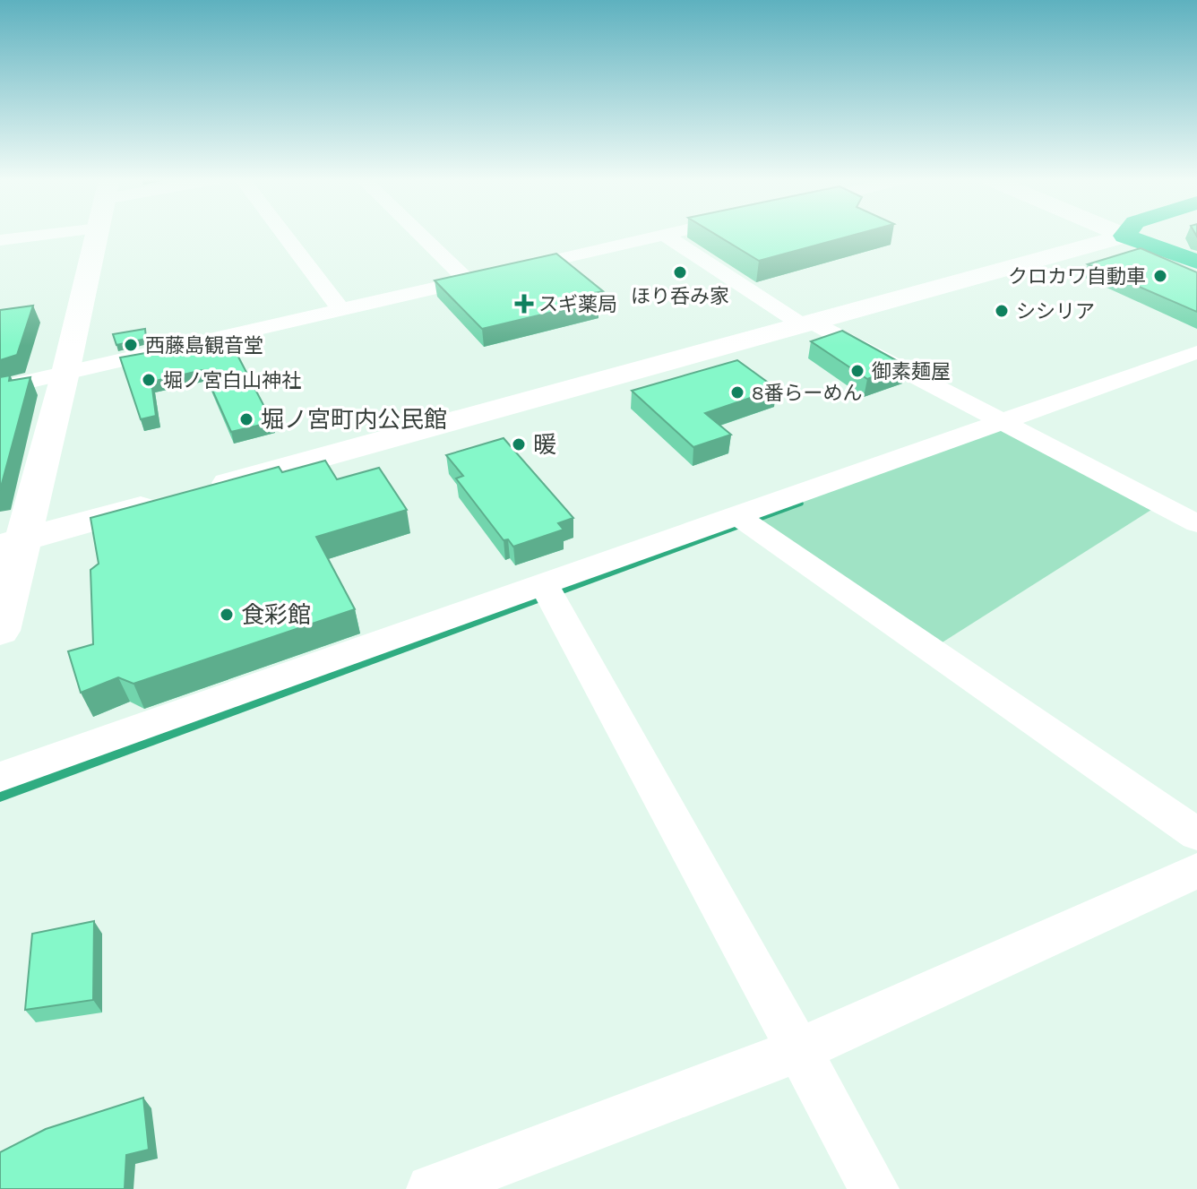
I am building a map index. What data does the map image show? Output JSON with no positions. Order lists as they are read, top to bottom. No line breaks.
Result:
{"places":{"other":["ほり呑み家","クロカワ自動車","シシリア","西藤島観音堂","御素麺屋","堀ノ宮白山神社","8番らーめん","堀ノ宮町内公民館","暖","食彩館"],"health":["スギ薬局"]}}
